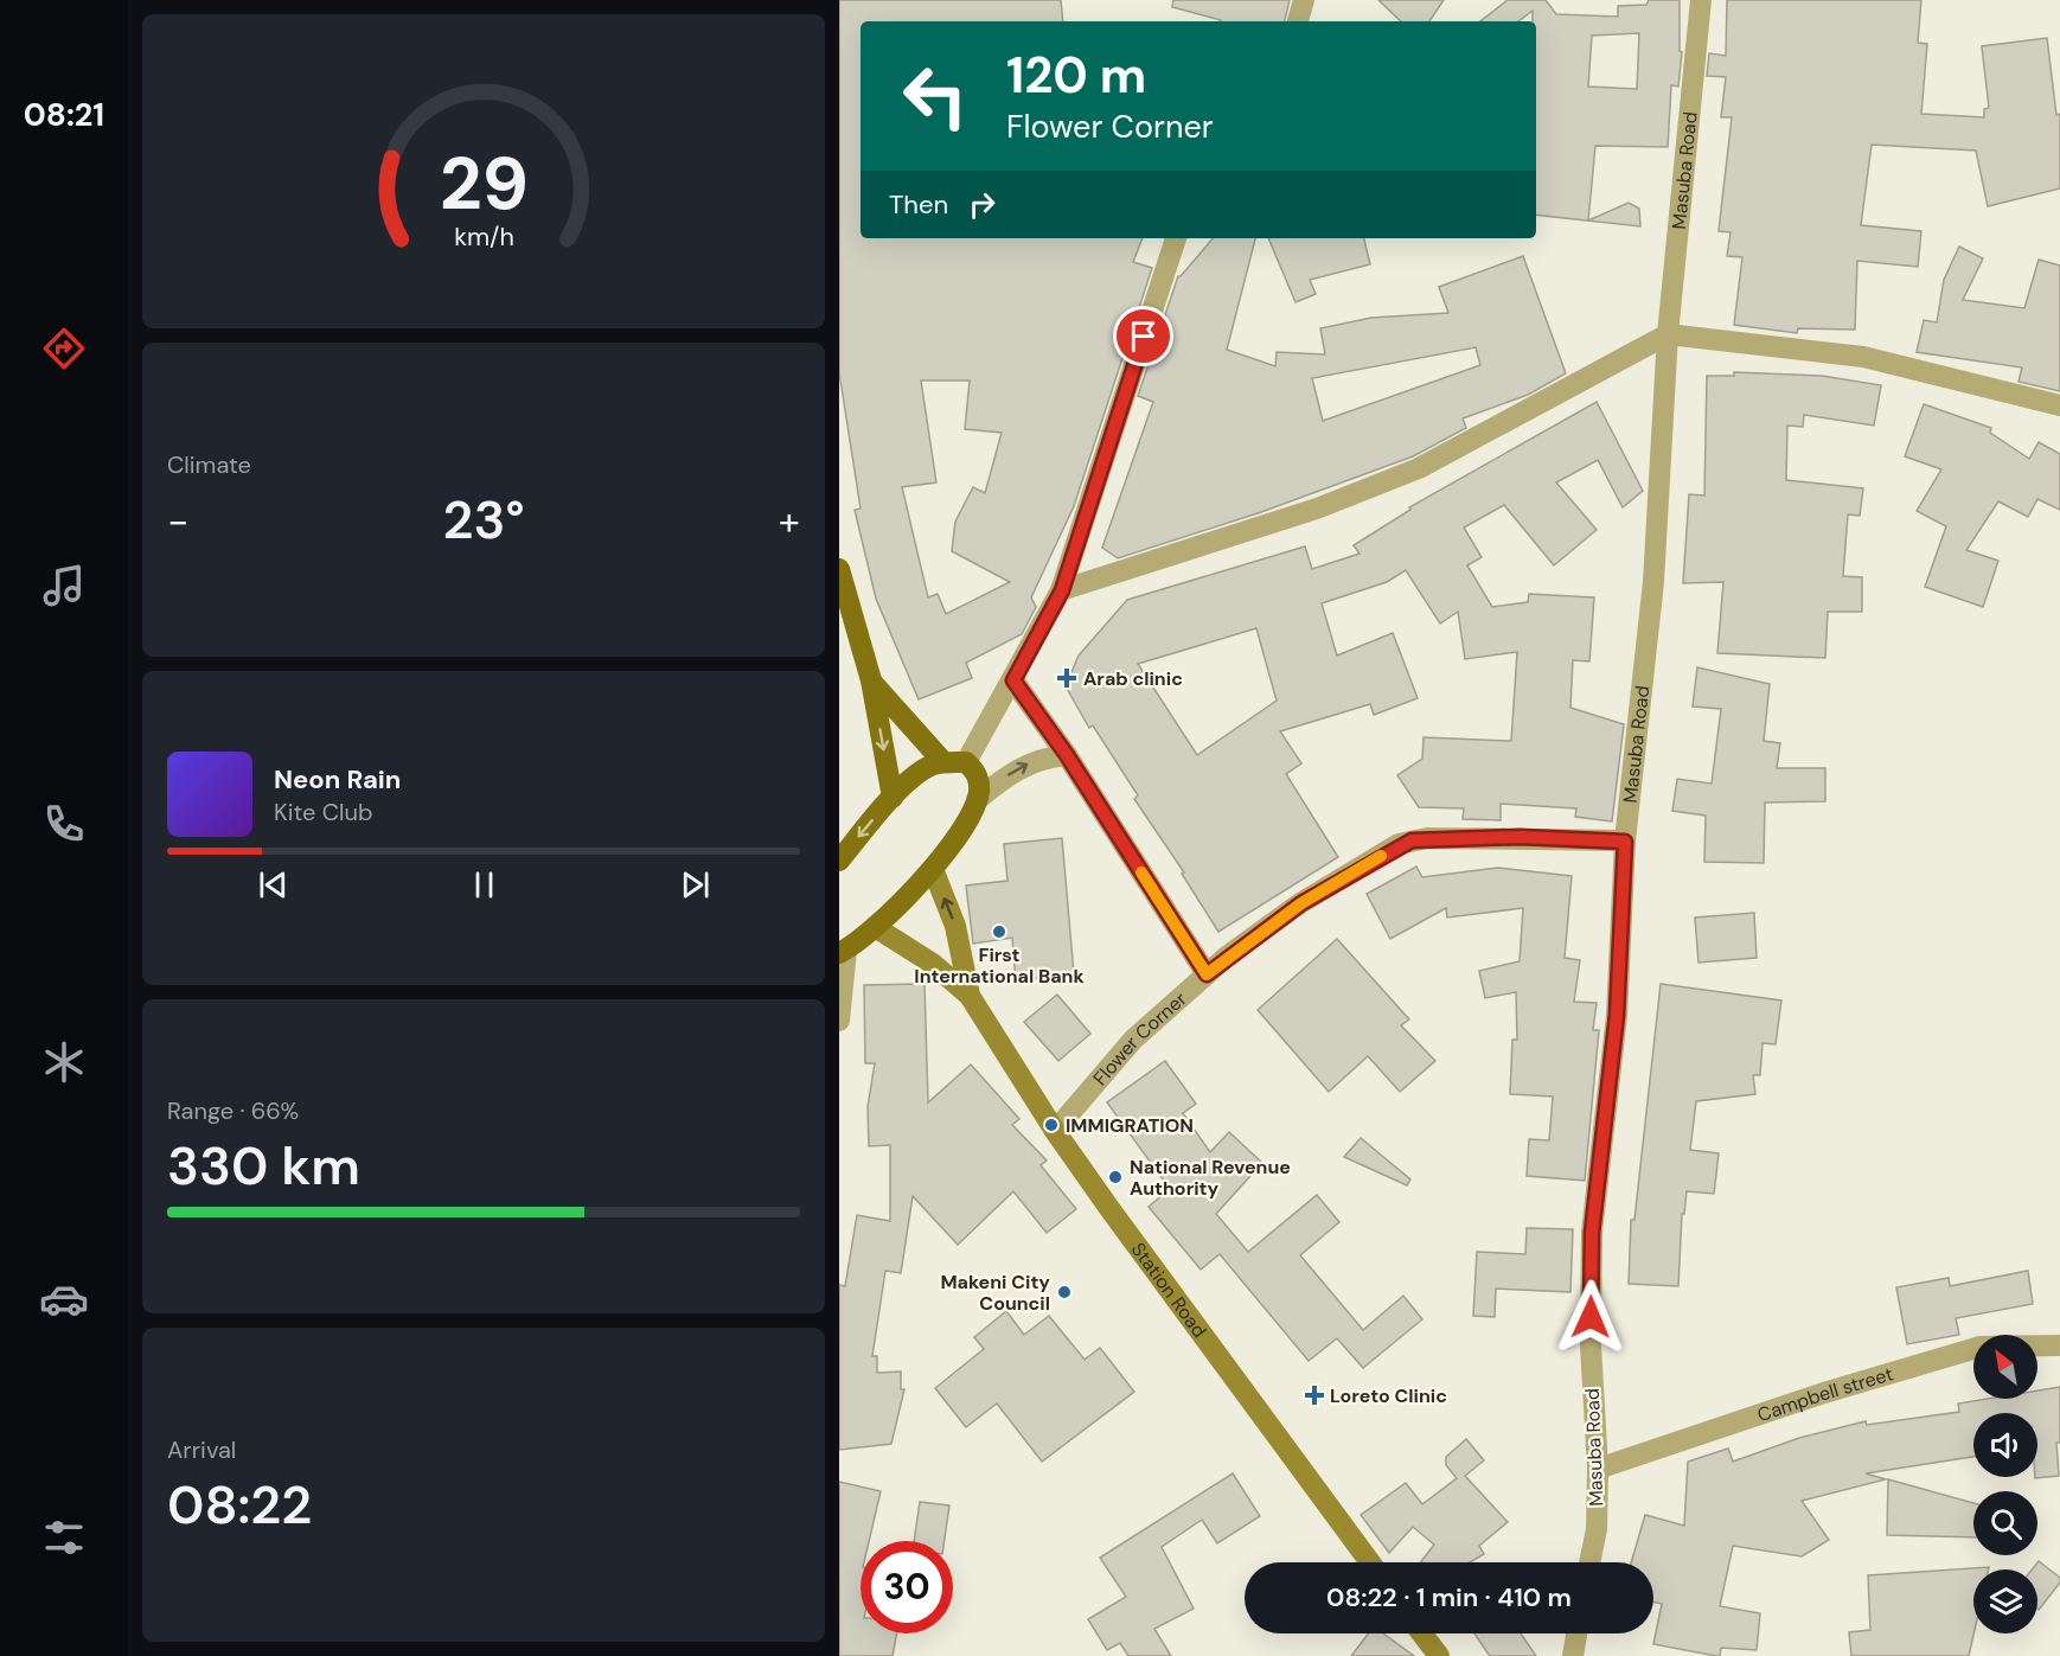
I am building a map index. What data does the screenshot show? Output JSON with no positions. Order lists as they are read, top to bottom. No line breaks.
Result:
{"streets":{"main road":["Station Road"],"street":["Masuba Road","Flower Corner","Campbell street"]},"crossings":[["Masuba Road","Flower Corner"],["Masuba Road","Campbell street"],["Flower Corner","Station Road"]],"places":{"health":["Arab clinic","Loreto Clinic"],"other":["First International Bank","IMMIGRATION","National Revenue Authority","Makeni City Council"]},"north":"top left","page":{"tabs":"08:21","turn":["120 m","Flower Corner"],"then":"Then","tile":["Climate",["Range · 66%","330 km"],["Arrival","08:22"]],"heat":["−","23°","+"],"song":["Neon Rain","Kite Club"],"limit":"30","trip":"08:22 · 1 min · 410 m","gauge":["29","km/h"]}}
